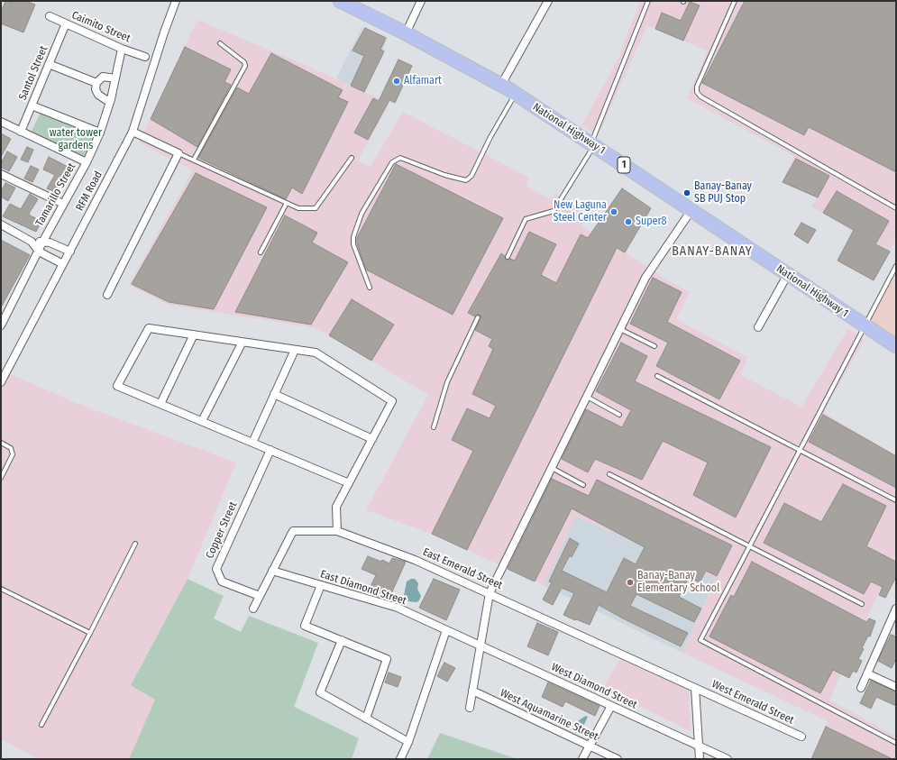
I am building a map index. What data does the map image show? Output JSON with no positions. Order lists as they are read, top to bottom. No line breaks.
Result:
{"streets":{"highway":["National Highway 1","1"],"street":["Caimito Street","Santol Street","RFM Road","Tamarillo Street","Copper Street","East Emerald Street","East Diamond Street","West Diamond Street","West Emerald Street","West Aquamarine Street"]},"crossings":[["Caimito Street","Santol Street"],["Caimito Street","Tamarillo Street"],["Copper Street","East Emerald Street"],["East Emerald Street","East Diamond Street"],["East Emerald Street","West Emerald Street"],["East Diamond Street","West Diamond Street"]],"districts":["BANAY-BANAY"],"parks":["water tower gardens"],"places":["Alfamart","Banay-Banay SB PUJ Stop","New Laguna Steel Center","Super8","Banay-Banay Elementary School"]}
